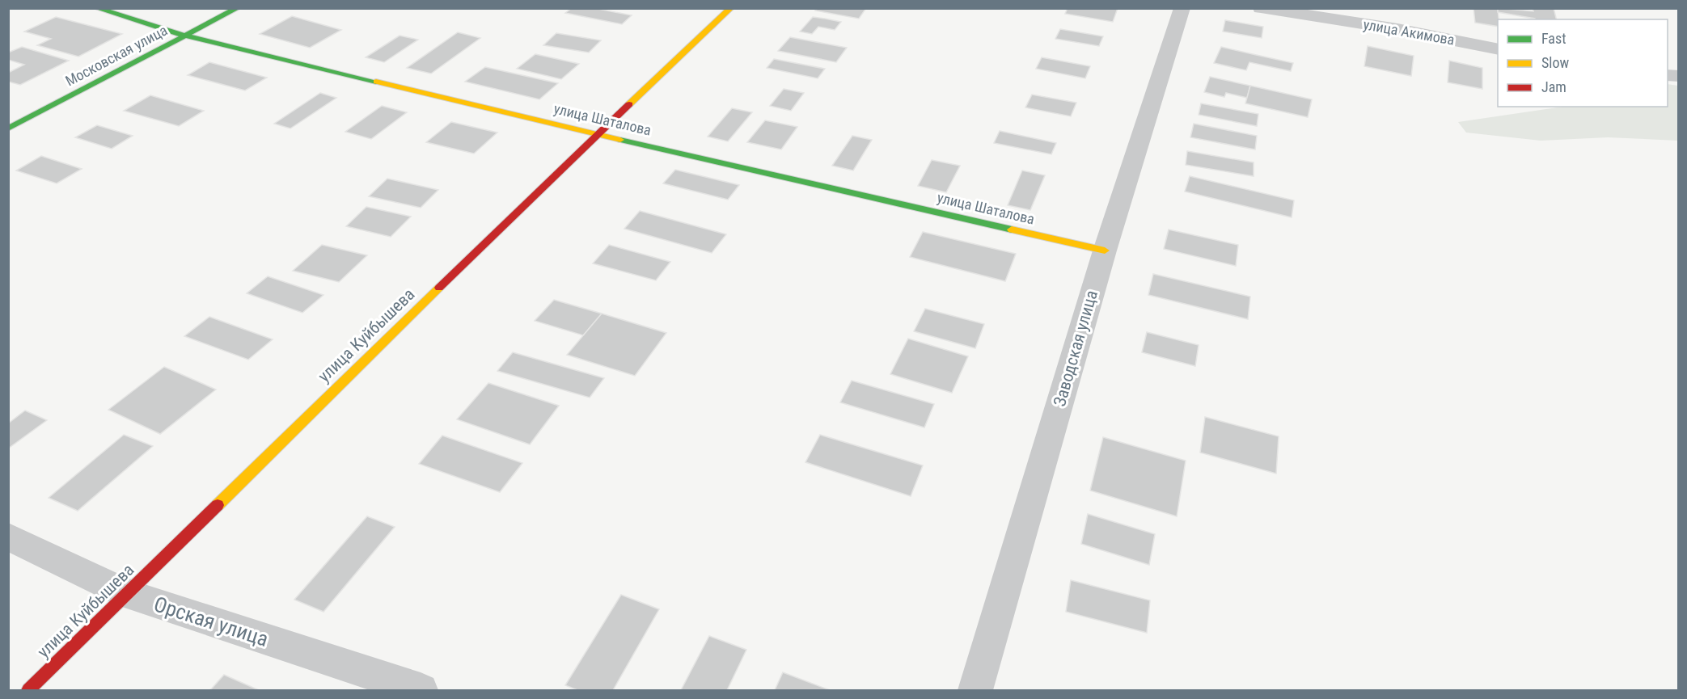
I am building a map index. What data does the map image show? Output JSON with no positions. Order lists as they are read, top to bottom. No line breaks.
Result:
{"streets":{"street":["улица Акимова","Московская улица","улица Шаталова","улица Куйбышева","Заводская улица","Орская улица"]},"crossings":[["Московская улица","улица Шаталова"],["улица Шаталова","улица Куйбышева"],["улица Шаталова","Заводская улица"],["улица Куйбышева","Орская улица"]],"legend":["Fast","Slow","Jam"]}
